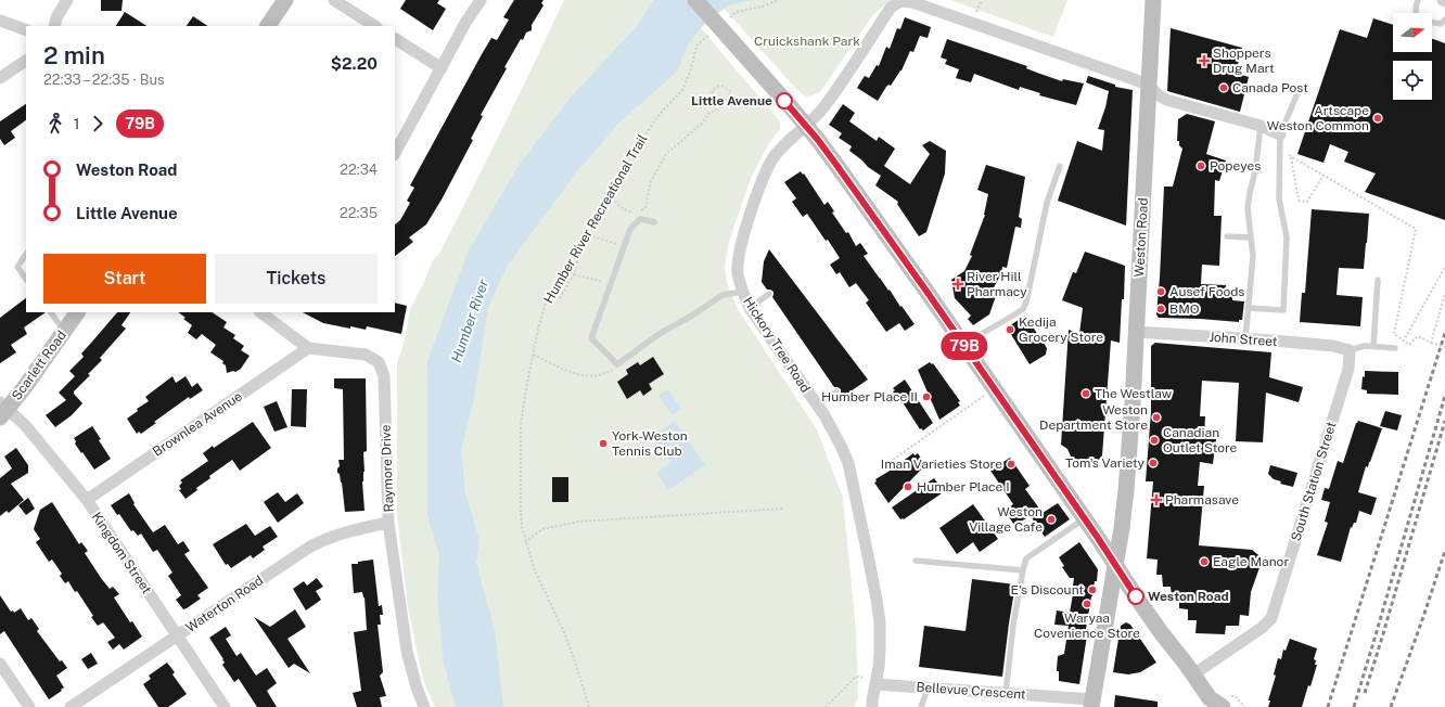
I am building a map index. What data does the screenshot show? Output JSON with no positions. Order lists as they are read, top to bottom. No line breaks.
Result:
{"streets":{"main road":["Weston Road","Scarlett Road"],"street":["John Street","Hickory Tree Road","Brownlea Avenue","Raymore Drive","South Station Street","Kingdom Street","Waterton Road","Bellevue Crescent"],"path":["Humber River Recreational Trail"]},"crossings":[["Weston Road","John Street"],["Weston Road","Bellevue Crescent"],["John Street","South Station Street"],["Hickory Tree Road","Bellevue Crescent"],["Scarlett Road","Kingdom Street"],["Brownlea Avenue","Raymore Drive"],["Brownlea Avenue","Kingdom Street"],["Raymore Drive","Waterton Road"],["Kingdom Street","Waterton Road"]],"water":["Humber River"],"parks":["Cruickshank Park"],"places":{"health":["Shoppers Drug Mart","River Hill Pharmacy","Pharmasave"],"other":["Canada Post","Little Avenue","Artscape Weston Common","Popeyes","Ausef Foods","BMO","Kedija Grocery Store","The Westlaw","Humber Place II","Weston Department Store","Canadian Outlet Store","York-Weston Tennis Club","Tom's Variety","Iman Varieties Store","Humber Place I","Weston Village Cafe","Eagle Manor","E's Discount","Weston Road","Waryaa Covenience Store"]},"lines":["bus line 79B"],"north":"right","page":{"on_map":"79B","heading":["2 min","22:33 – 22:35 · Bus","$2.20"],"legs":["1","79B"],"list":[{"name":"Weston Road","value":"22:34"},{"name":"Little Avenue","value":"22:35"}],"buttons":["Start","Tickets"]}}
